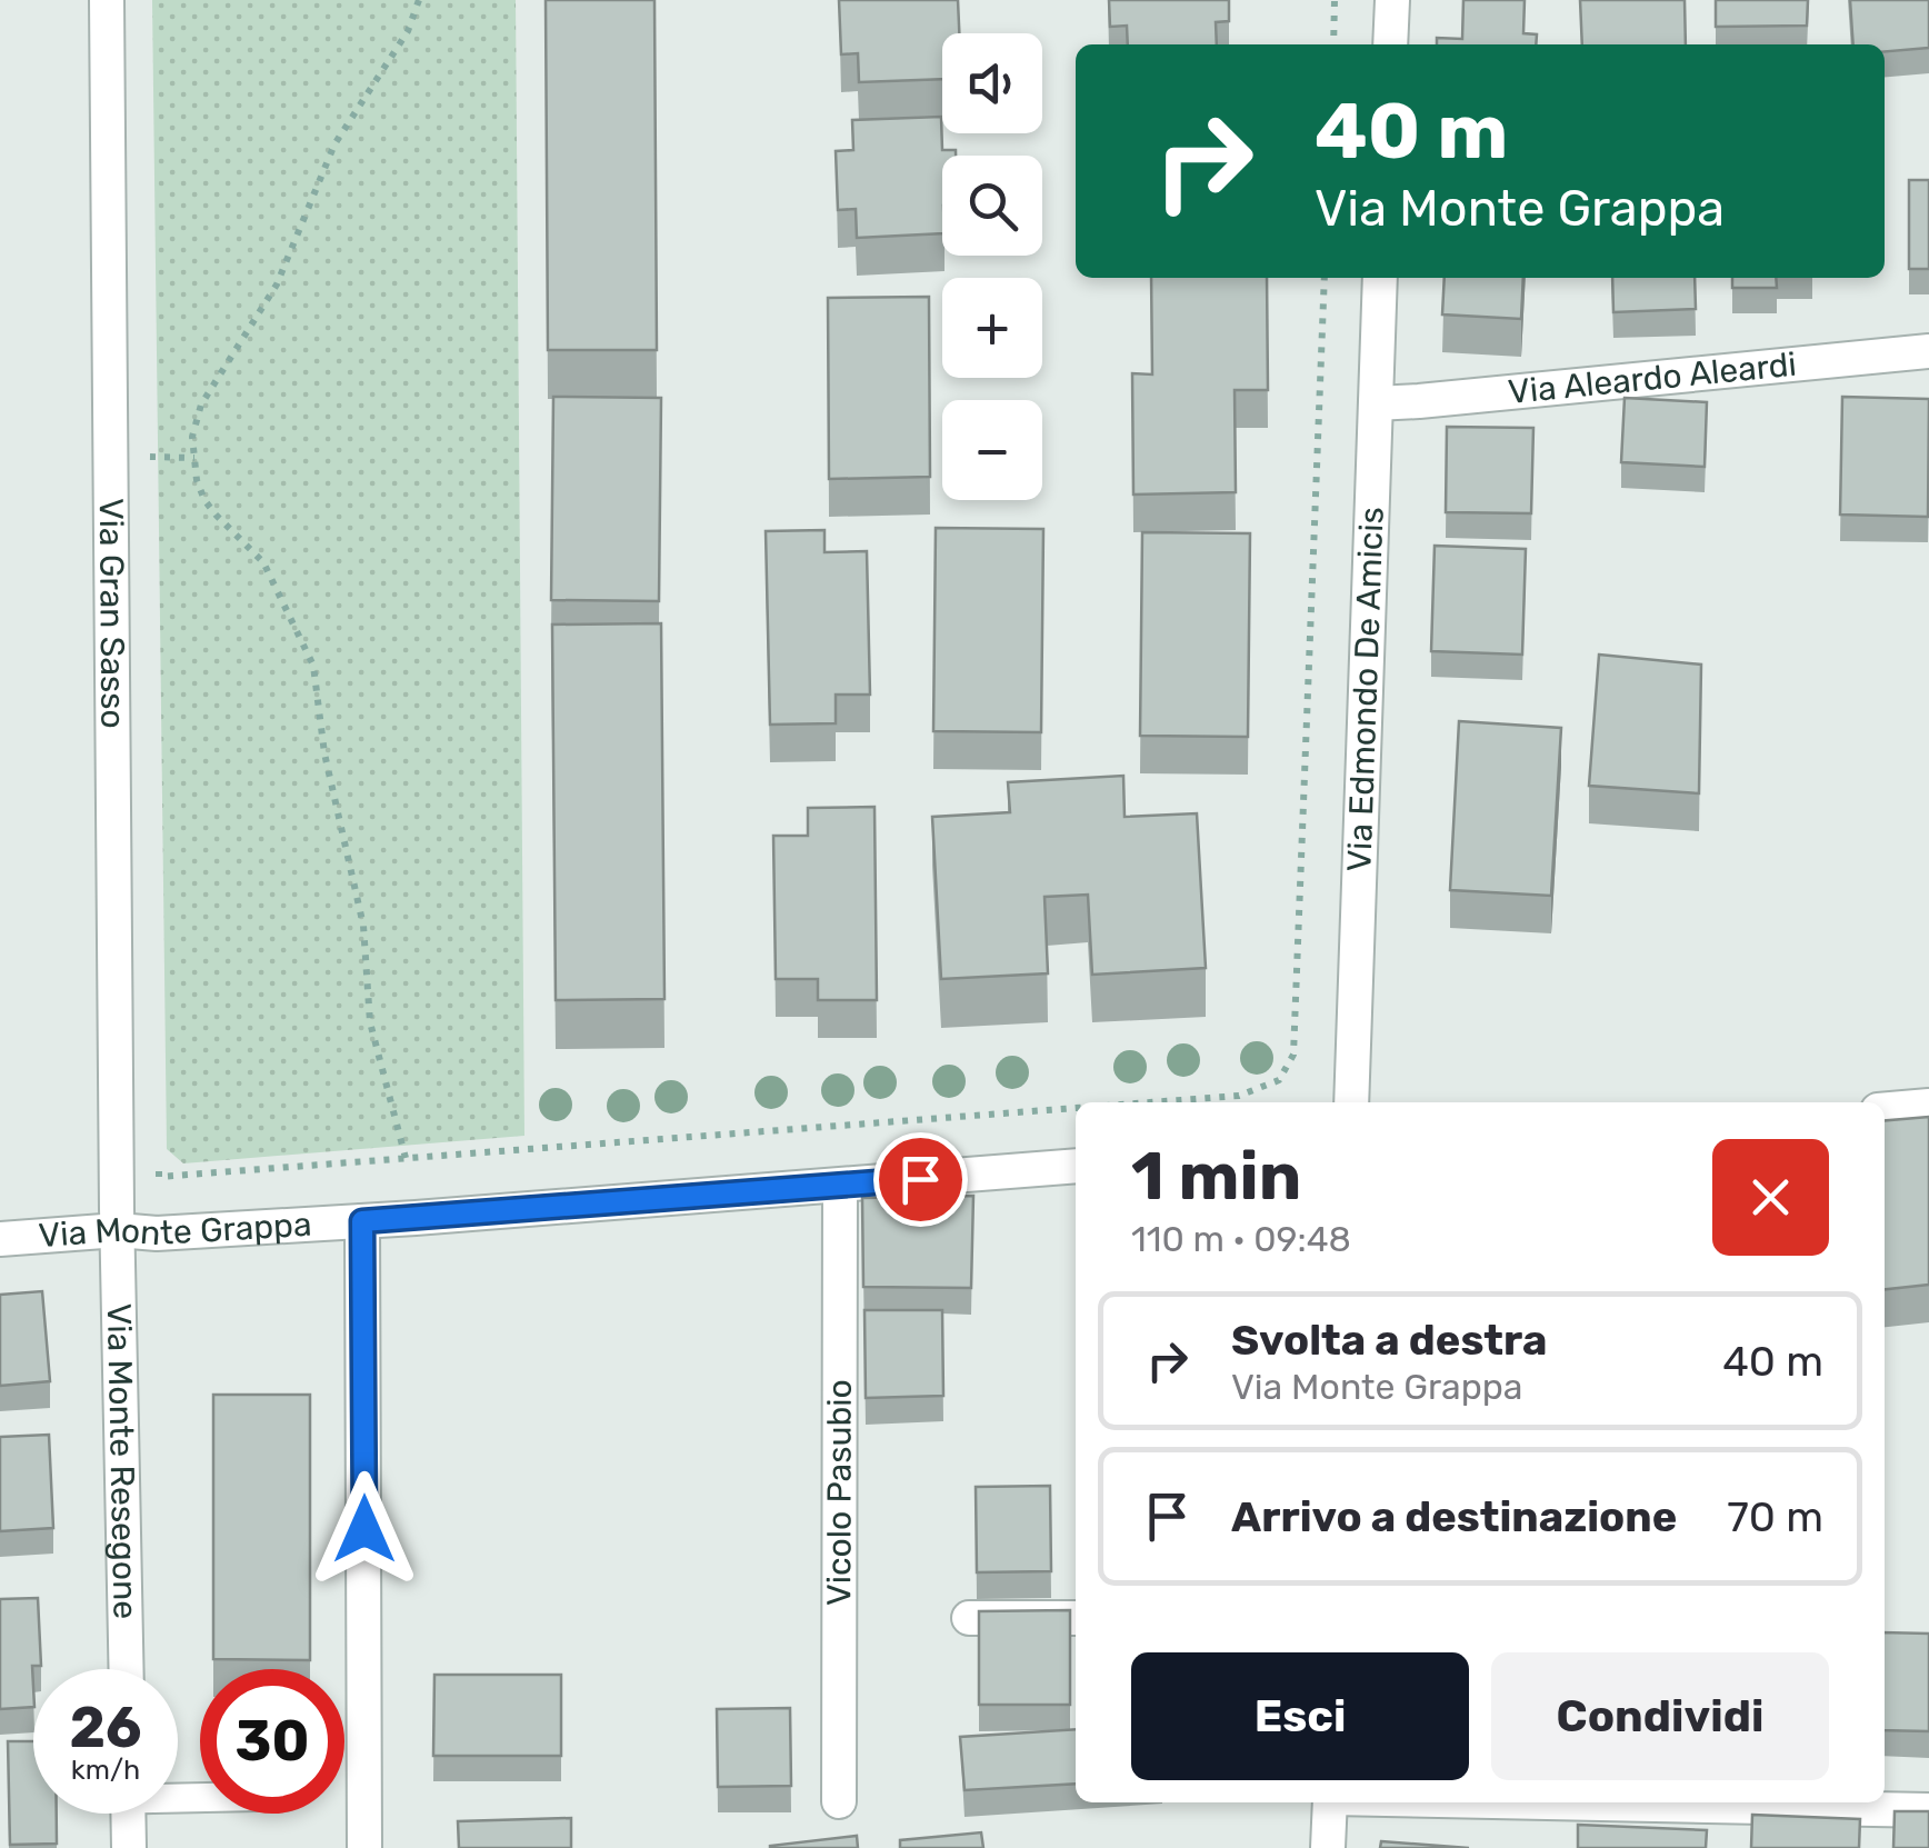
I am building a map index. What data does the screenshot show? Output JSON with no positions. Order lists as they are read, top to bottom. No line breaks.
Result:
{"streets":{"street":["Via Aleardo Aleardi","Via Gran Sasso","Via Edmondo De Amicis","Via Monte Grappa","Via Monte Resegone","Vicolo Pasubio"]},"crossings":[["Via Aleardo Aleardi","Via Edmondo De Amicis"],["Via Gran Sasso","Via Monte Grappa"],["Via Gran Sasso","Via Monte Resegone"],["Via Monte Grappa","Via Monte Resegone"],["Via Monte Grappa","Vicolo Pasubio"]],"page":{"map_buttons":["+","−"],"turn":["40 m","Via Monte Grappa"],"heading":["1 min","110 m · 09:48"],"list":[{"name":"Svolta a destra","note":"Via Monte Grappa","value":"40 m"},{"name":"Arrivo a destinazione","value":"70 m"}],"buttons":["Esci","Condividi"],"speed":"26 km/h","limit":"30"}}
